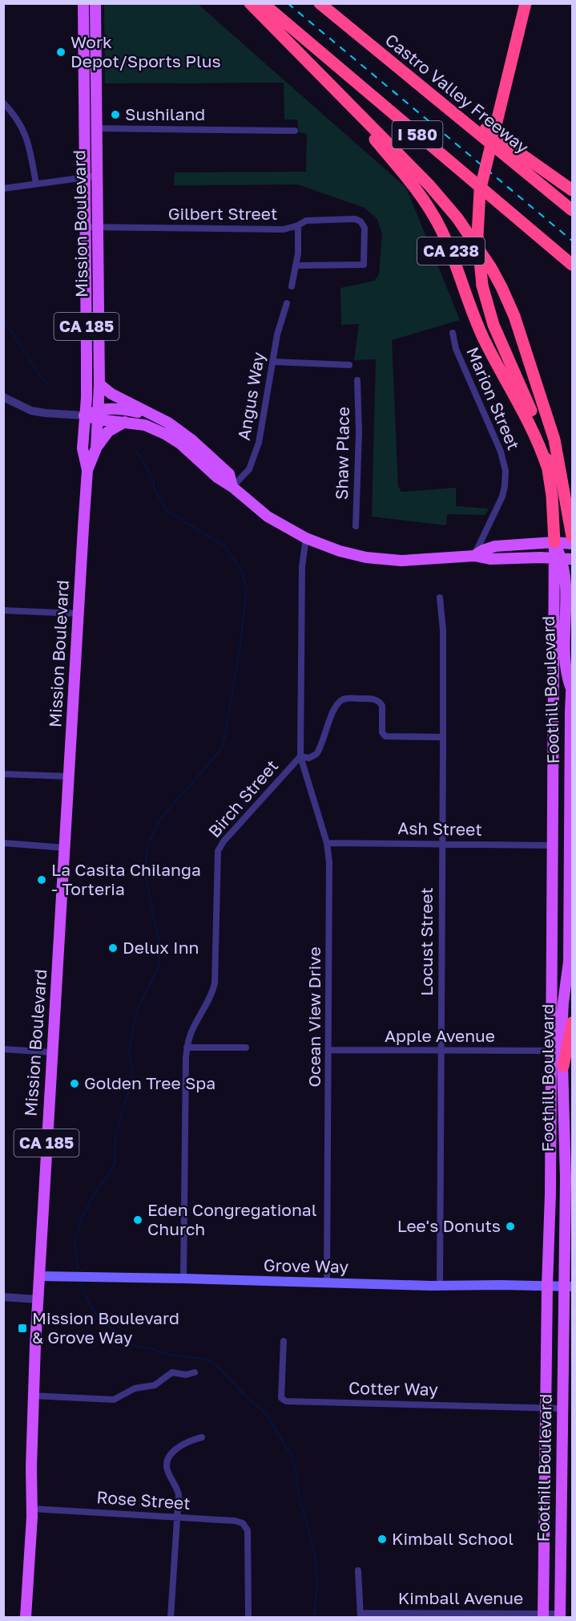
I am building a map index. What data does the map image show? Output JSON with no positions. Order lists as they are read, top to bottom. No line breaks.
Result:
{"streets":{"highway":["Castro Valley Freeway","I 580","CA 238"],"main road":["Mission Boulevard","CA 185","Foothill Boulevard","Grove Way"],"street":["Gilbert Street","Angus Way","Marion Street","Shaw Place","Birch Street","Ash Street","Locust Street","Ocean View Drive","Apple Avenue","Cotter Way","Rose Street","Kimball Avenue"]},"crossings":[["Gilbert Street","Mission Boulevard"],["Mission Boulevard","Grove Way"],["Mission Boulevard","Rose Street"],["CA 238","Foothill Boulevard"],["Foothill Boulevard","Ash Street"],["Foothill Boulevard","Apple Avenue"],["Foothill Boulevard","Grove Way"],["Foothill Boulevard","Cotter Way"],["Foothill Boulevard","Kimball Avenue"],["Birch Street","Ocean View Drive"],["Birch Street","Grove Way"],["Ash Street","Locust Street"],["Ash Street","Ocean View Drive"],["Locust Street","Apple Avenue"],["Locust Street","Grove Way"],["Ocean View Drive","Apple Avenue"],["Ocean View Drive","Grove Way"]],"places":{"other":["Work Depot/Sports Plus","Sushiland","La Casita Chilanga - Torteria","Delux Inn","Golden Tree Spa","Eden Congregational Church","Lee's Donuts","Kimball School"],"transit":["Mission Boulevard & Grove Way"]}}
